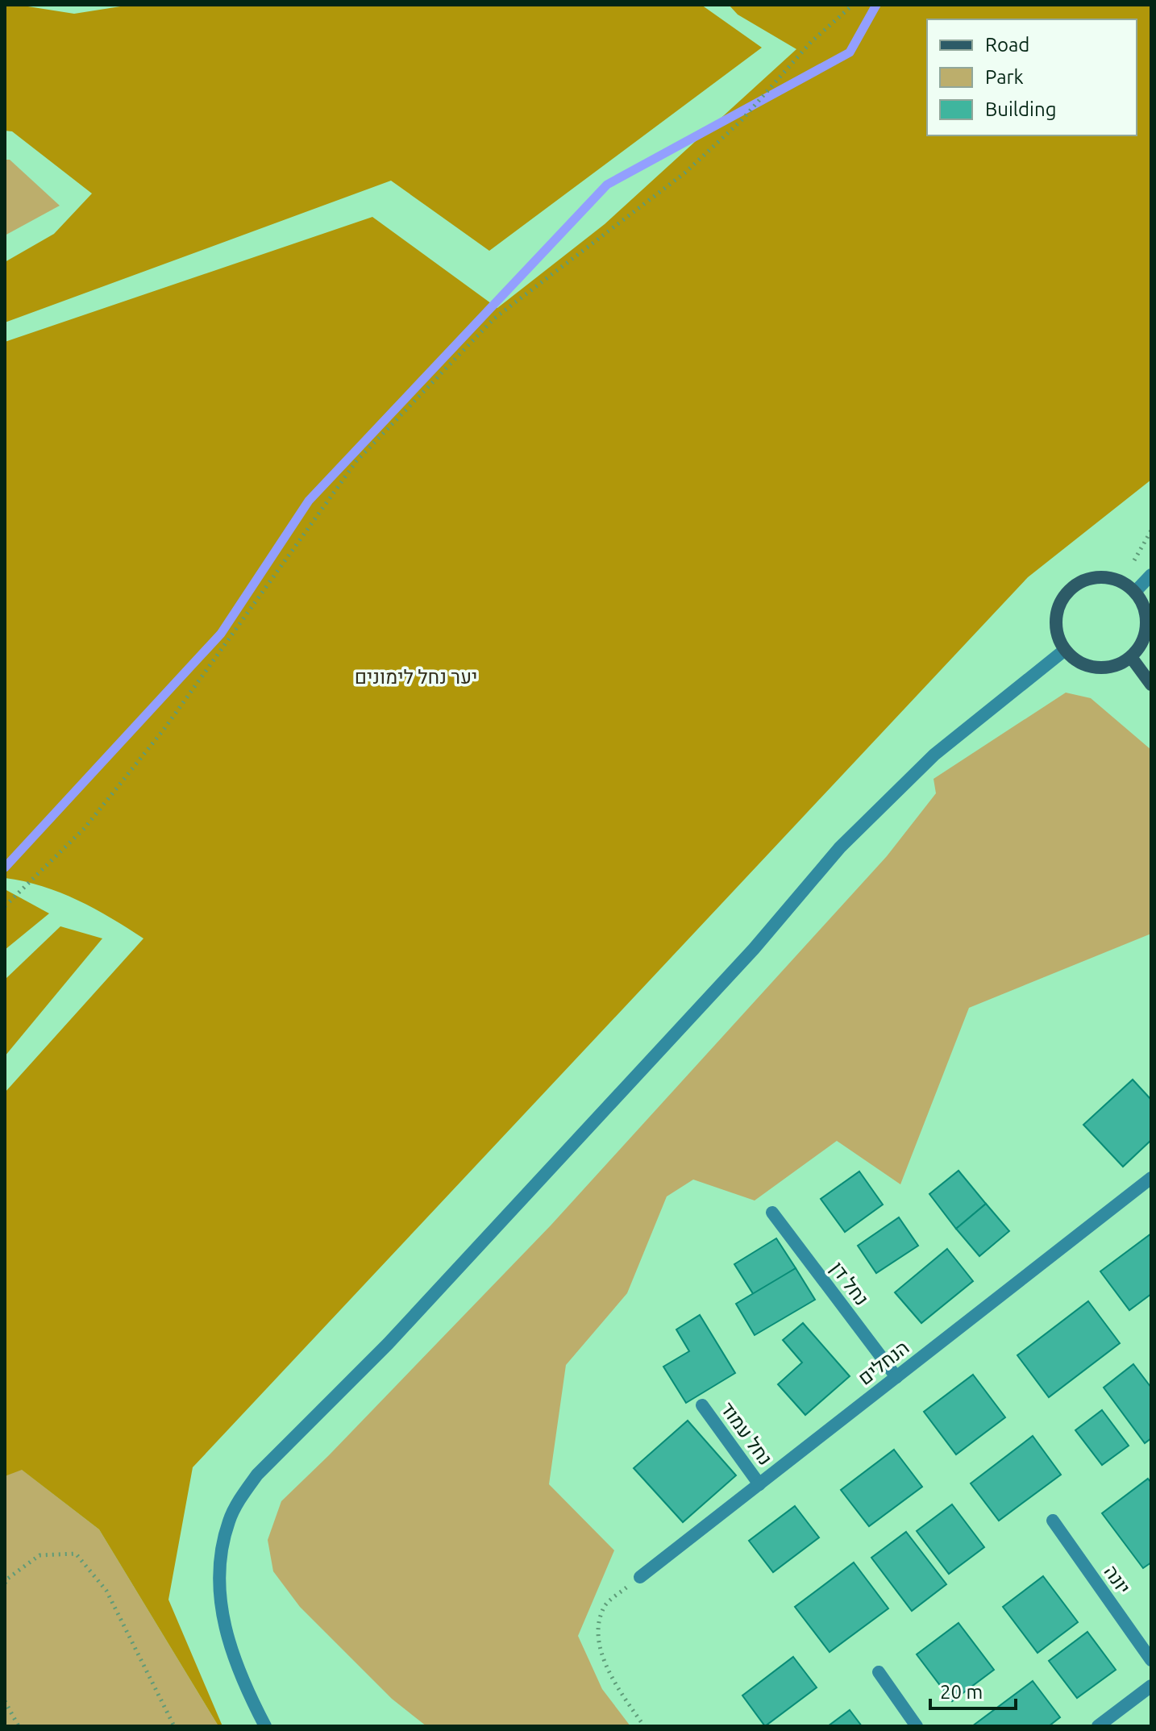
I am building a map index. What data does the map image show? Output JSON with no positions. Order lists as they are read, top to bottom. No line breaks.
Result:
{"streets":{"street":["נחל דן","הנחלים","נחל עמוד","יונה"]},"crossings":[["נחל דן","הנחלים"],["הנחלים","נחל עמוד"]],"parks":["יער נחל לימונים"],"legend":["Road","Park","Building"],"scale_bar":"20 m"}
